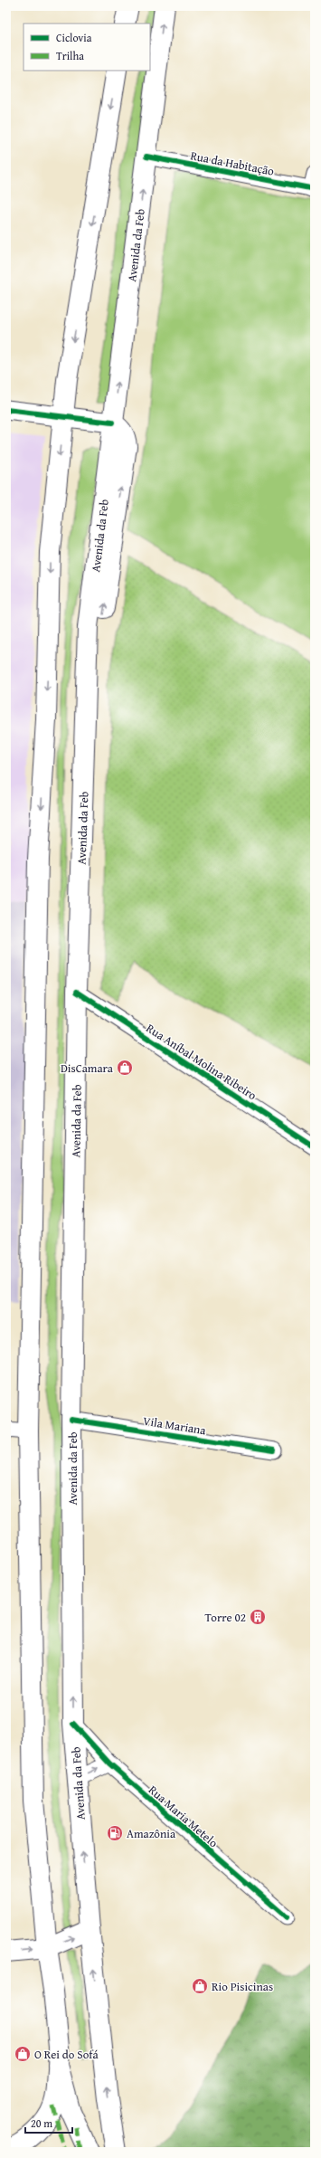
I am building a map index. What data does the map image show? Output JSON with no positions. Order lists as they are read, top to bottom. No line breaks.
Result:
{"streets":{"main road":["Avenida da Feb"],"street":["Rua da Habitação","Rua Aníbal Molina Ribeiro","Vila Mariana","Rua Maria Metelo"]},"crossings":[["Rua da Habitação","Avenida da Feb"],["Avenida da Feb","Rua Aníbal Molina Ribeiro"],["Avenida da Feb","Vila Mariana"],["Avenida da Feb","Rua Maria Metelo"]],"places":{"shop":["DisCamara","Rio Pisicinas","O Rei do Sofá"],"building":["Torre 02"],"fuel station":["Amazônia"]},"legend":["Ciclovia","Trilha"],"scale_bar":"20 m"}
